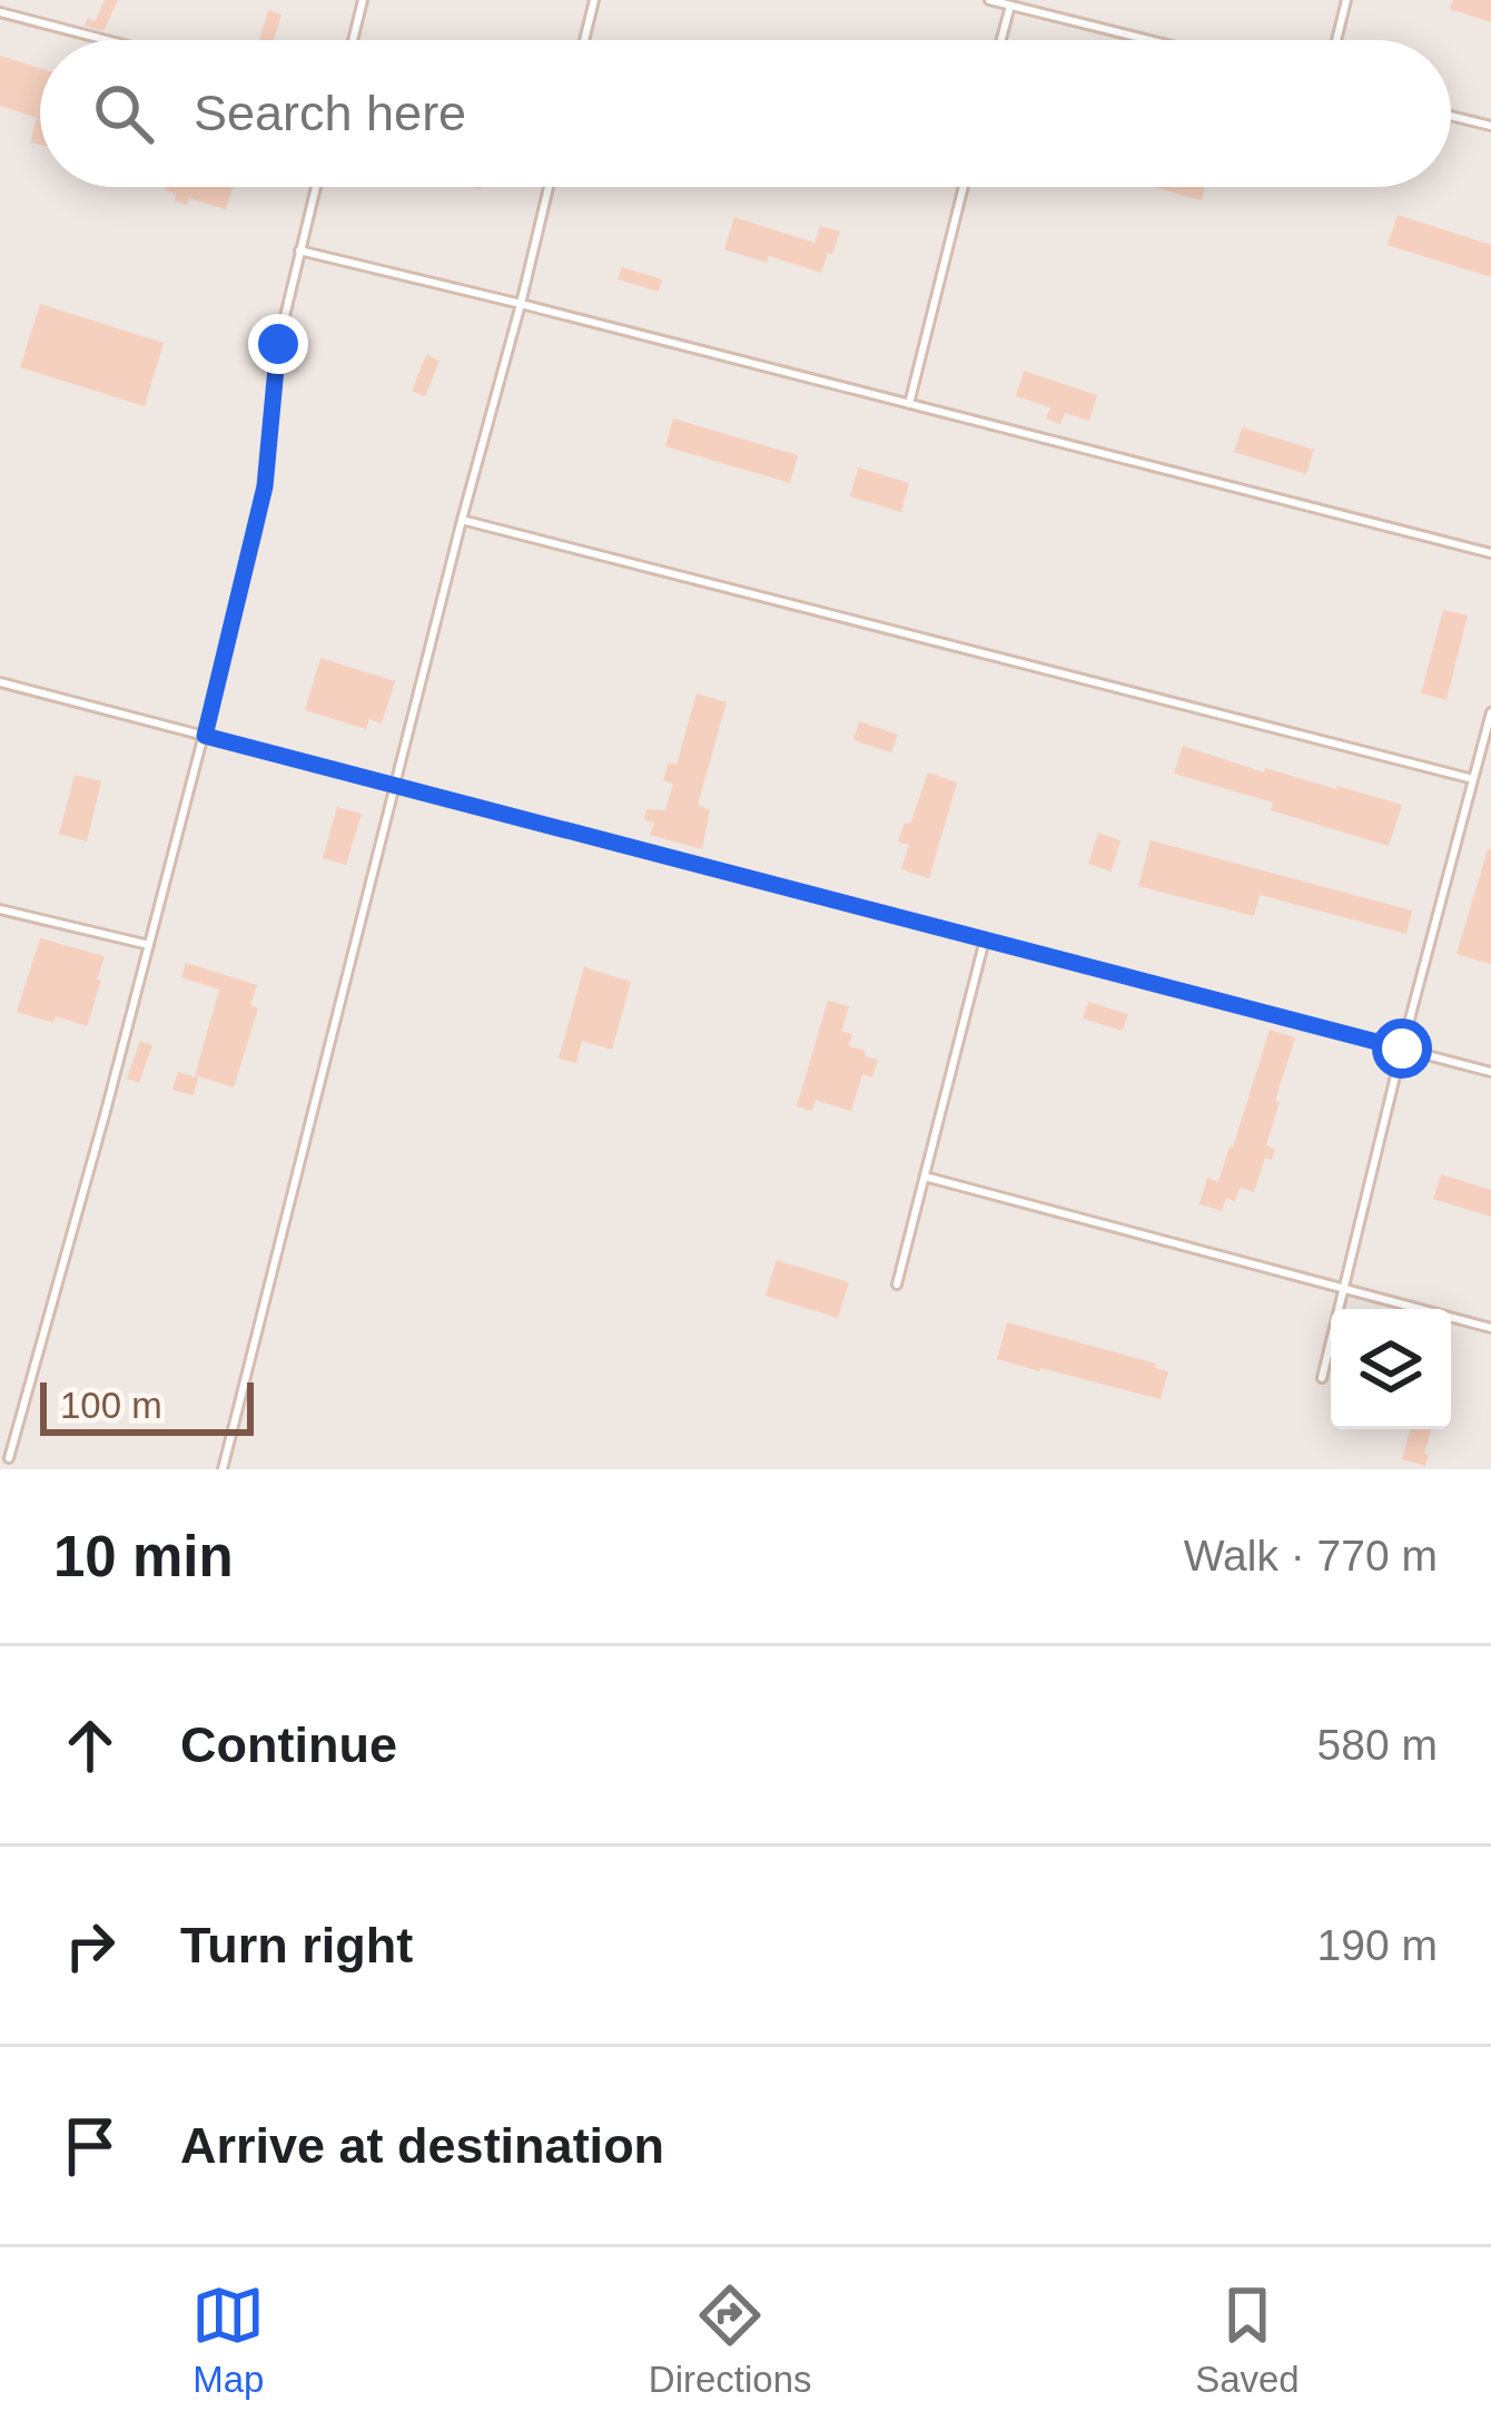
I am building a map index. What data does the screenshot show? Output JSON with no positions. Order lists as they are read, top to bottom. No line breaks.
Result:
{"scale_bar":"100 m","page":{"search":"Search here","scale":"100 m","heading":["10 min","Walk · 770 m"],"list":[["Continue","580 m"],["Turn right","190 m"],"Arrive at destination"],"nav":["Map","Directions","Saved"]}}
